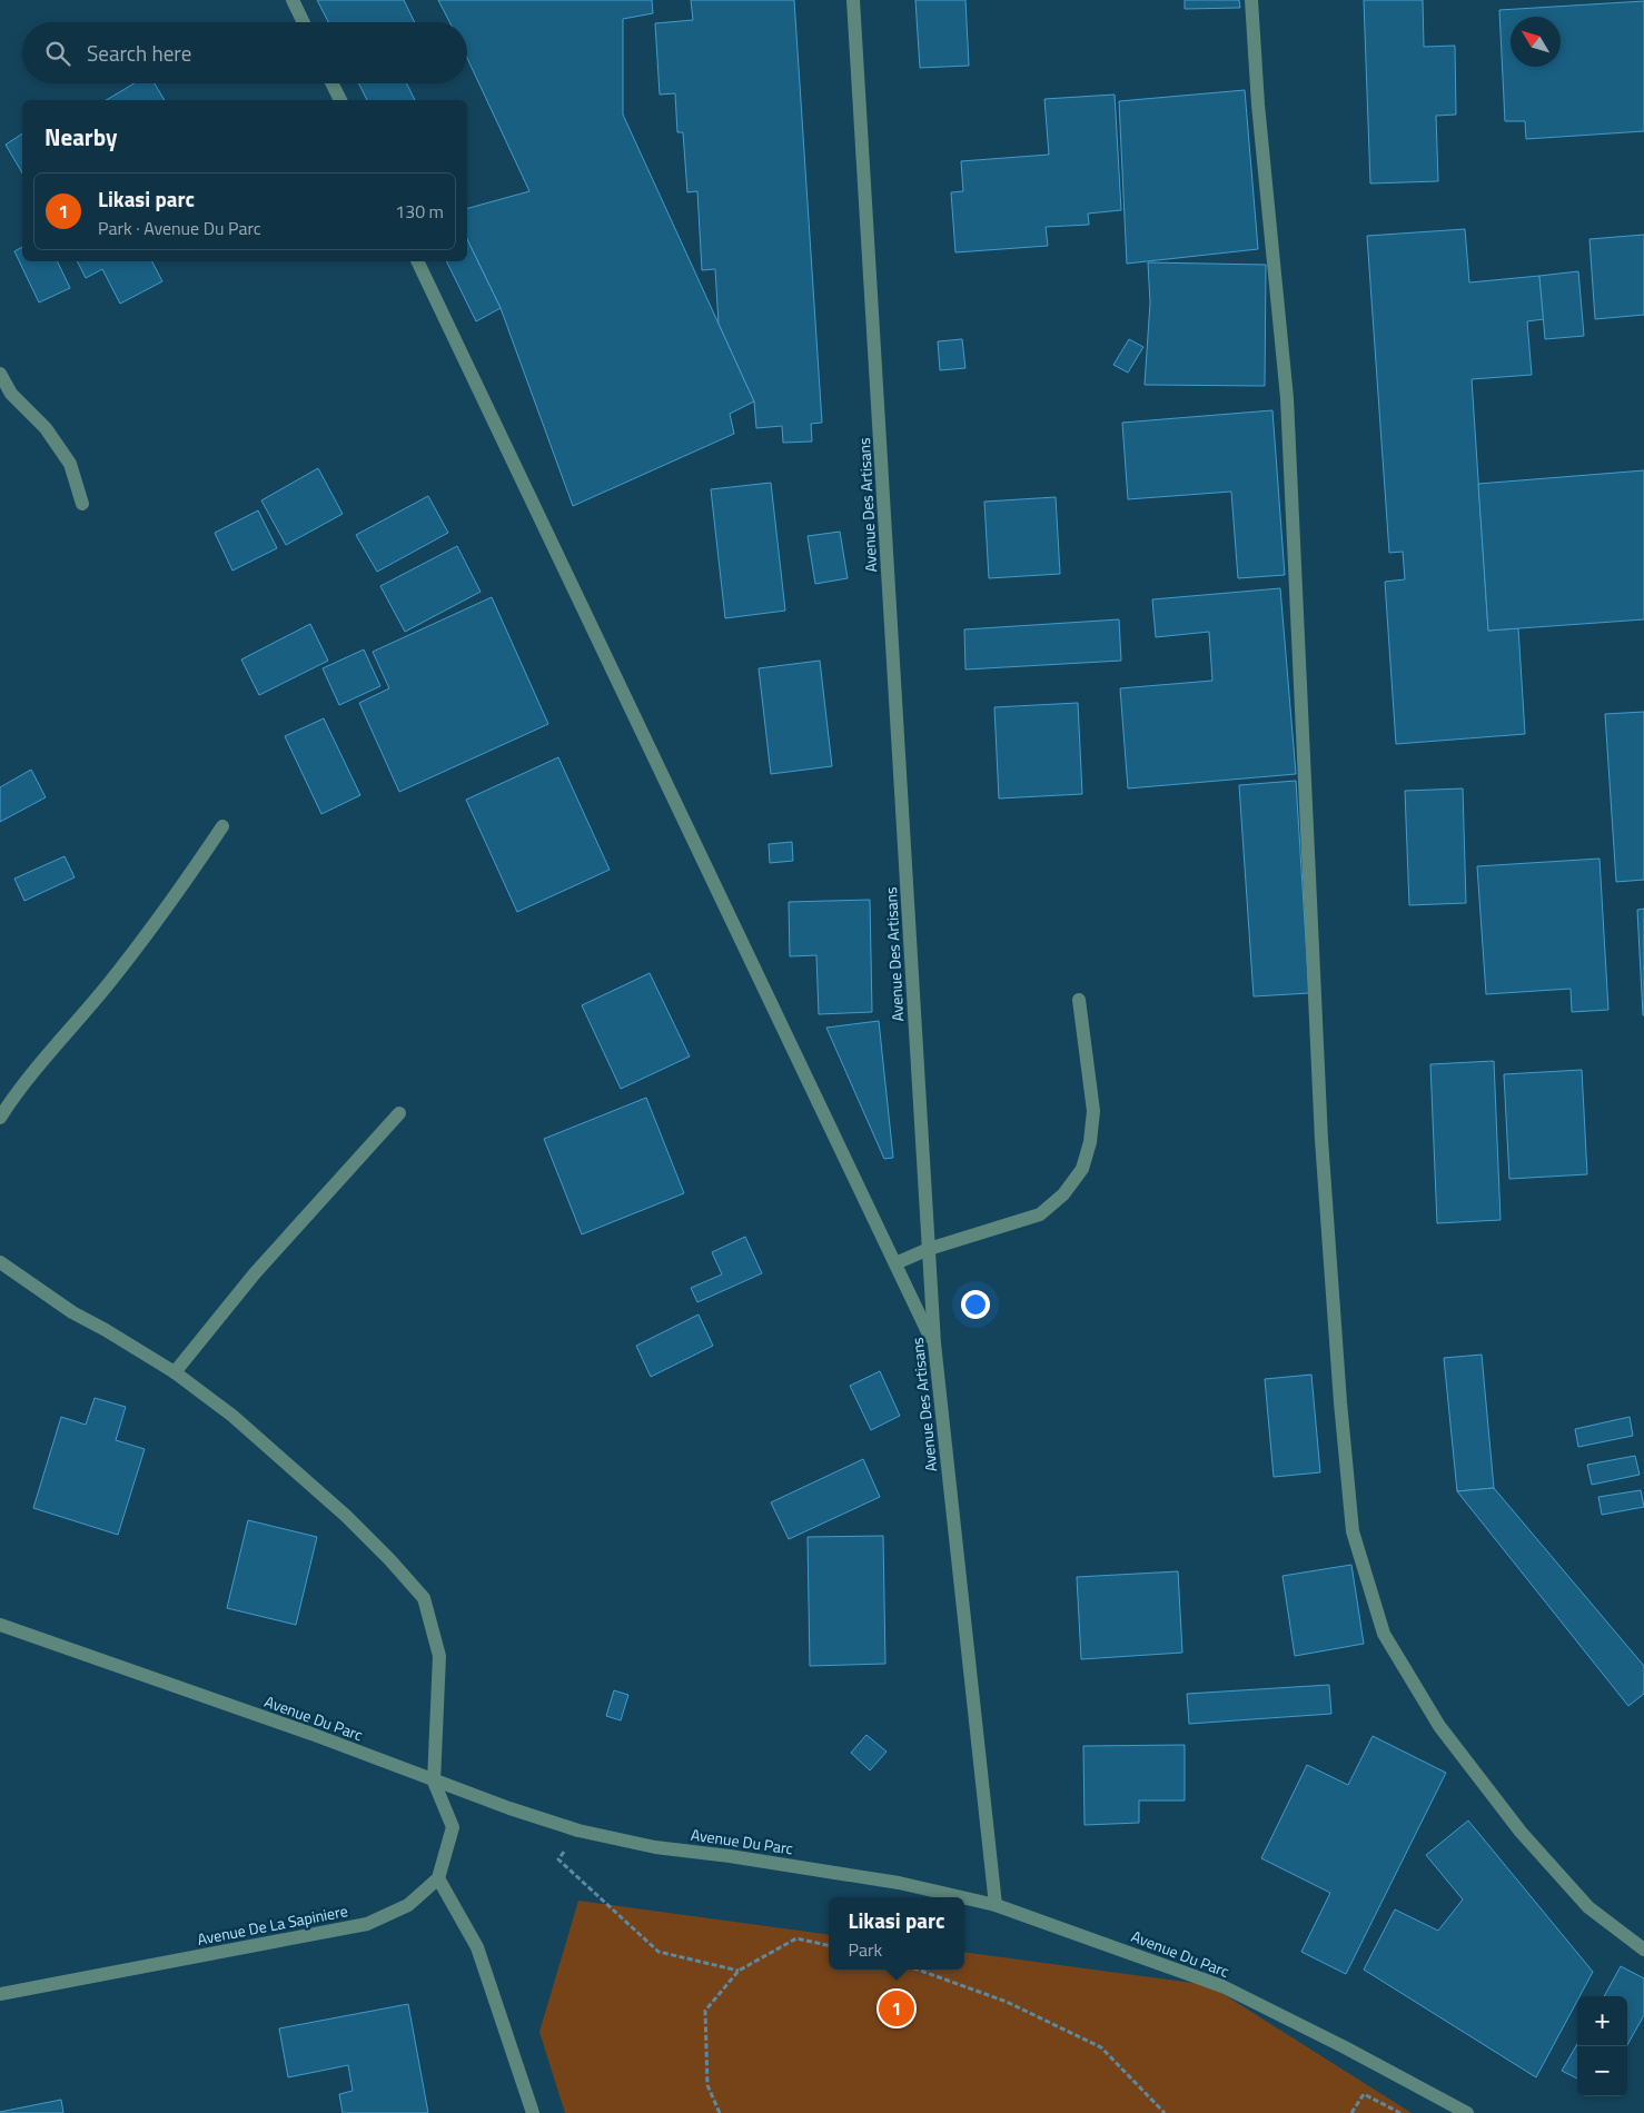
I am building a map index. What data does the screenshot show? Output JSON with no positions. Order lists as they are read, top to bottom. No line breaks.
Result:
{"streets":{"street":["Avenue Des Artisans","Avenue Du Parc","Avenue De La Sapiniere"]},"crossings":[["Avenue Des Artisans","Avenue Du Parc"]],"north":"top left","page":{"search":"Search here","heading":"Nearby","list":[{"mark":"1","name":"Likasi parc","note":"Park · Avenue Du Parc","value":"130 m"}],"popup":["Likasi parc","Park"],"pins":"1","map_buttons":["+","−"]}}
